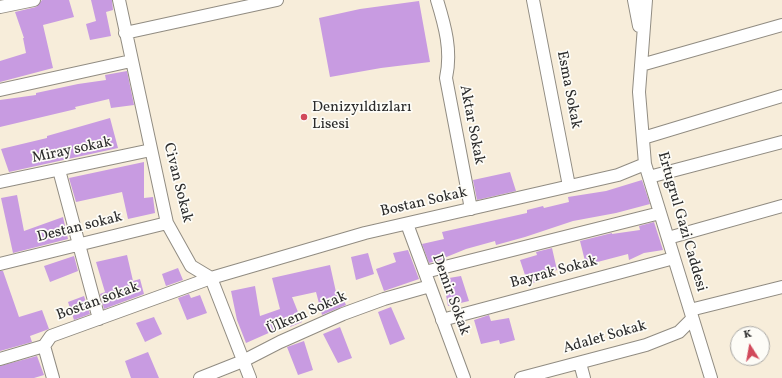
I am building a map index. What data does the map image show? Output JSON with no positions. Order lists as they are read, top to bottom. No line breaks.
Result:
{"streets":{"street":["Esma Sokak","Aktar Sokak","Miray sokak","Civan Sokak","Bostan Sokak","Ertugrul Gazi Caddesi","Destan sokak","Bayrak Sokak","Demir Sokak","Bostan sokak","Ülkem Sokak","Adalet Sokak"]},"crossings":[["Esma Sokak","Bostan Sokak"],["Aktar Sokak","Bostan Sokak"],["Miray sokak","Civan Sokak"],["Civan Sokak","Bostan Sokak"],["Civan Sokak","Destan sokak"],["Civan Sokak","Bostan sokak"],["Bostan Sokak","Ertugrul Gazi Caddesi"],["Bostan Sokak","Demir Sokak"],["Bostan Sokak","Bostan sokak"],["Ertugrul Gazi Caddesi","Bayrak Sokak"],["Ertugrul Gazi Caddesi","Adalet Sokak"],["Bayrak Sokak","Demir Sokak"],["Demir Sokak","Ülkem Sokak"]],"places":["Denizyıldızları Lisesi"],"north":"top"}
